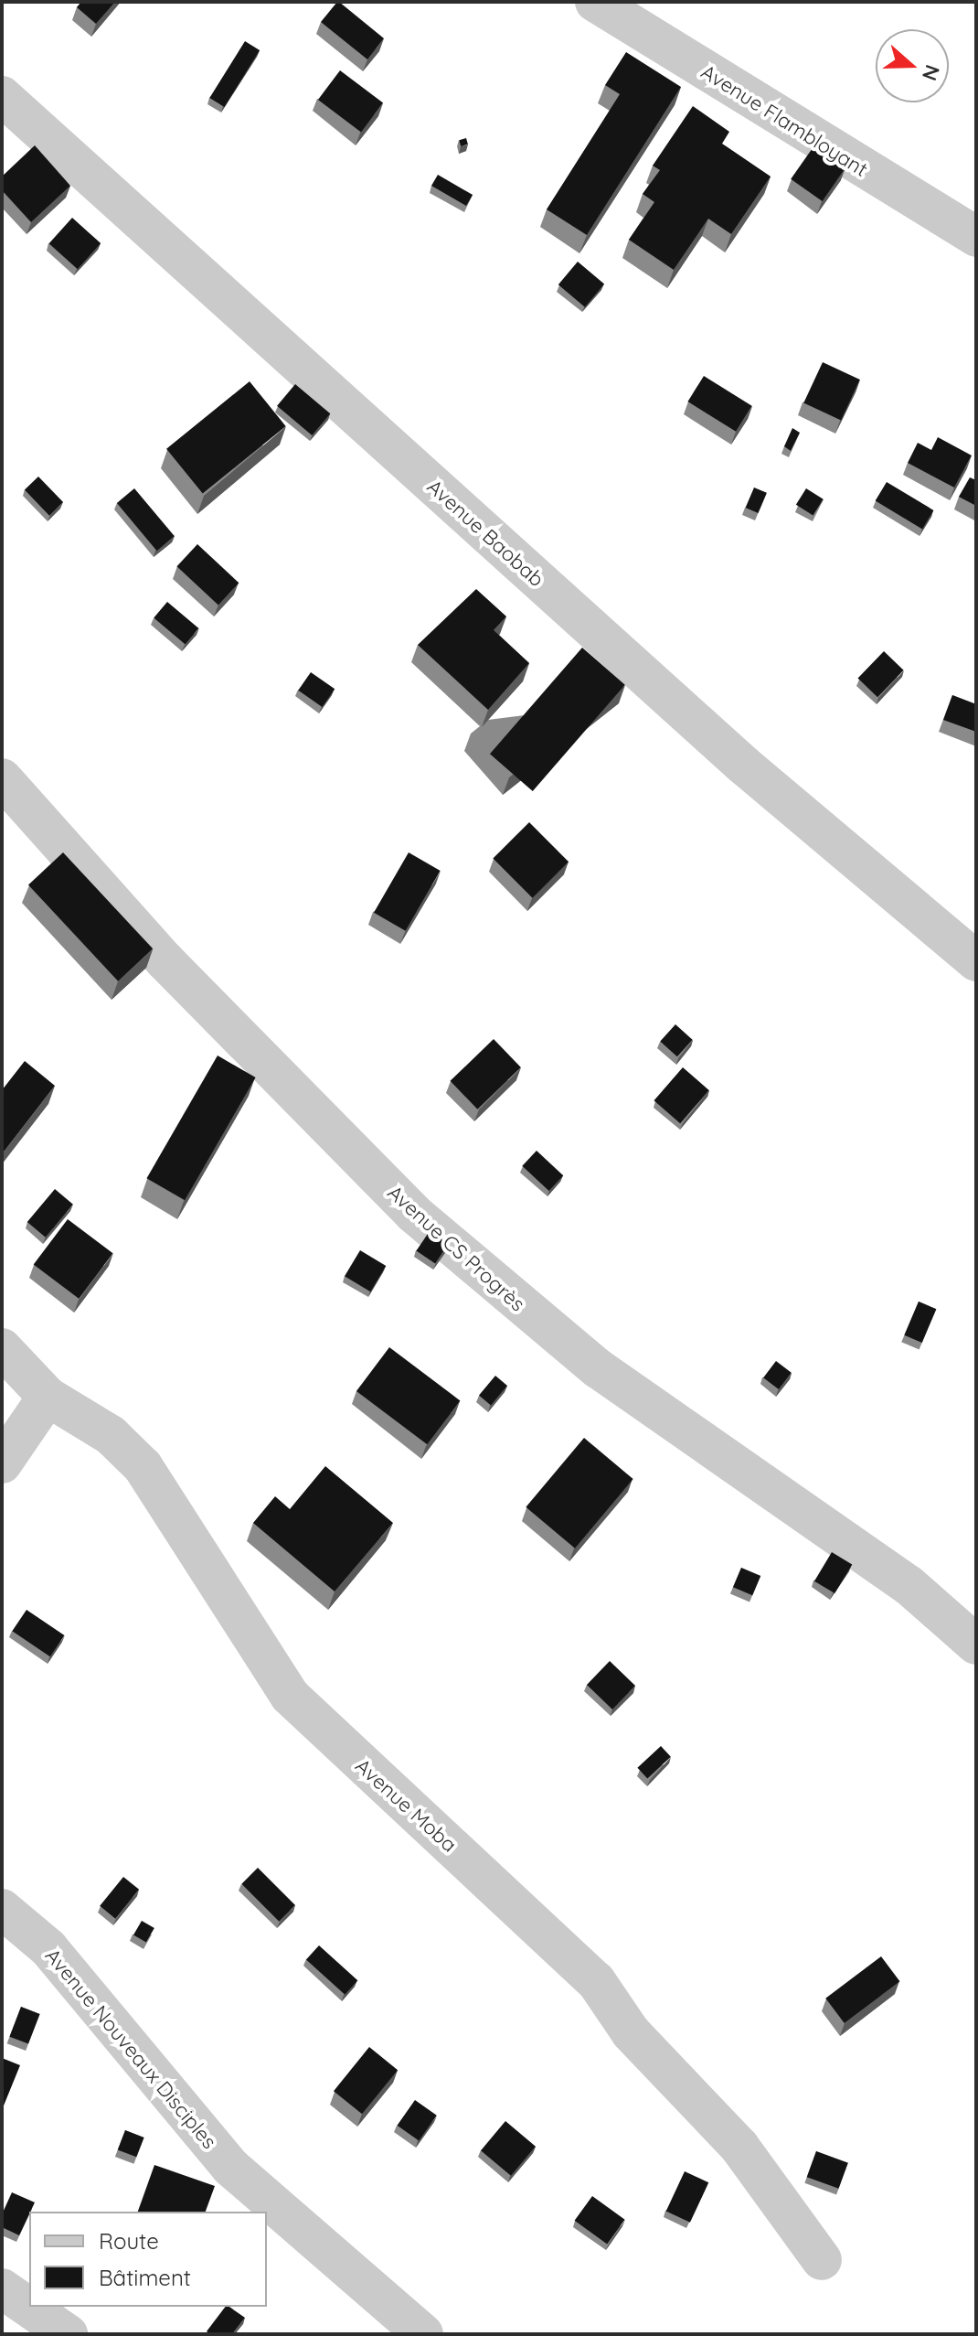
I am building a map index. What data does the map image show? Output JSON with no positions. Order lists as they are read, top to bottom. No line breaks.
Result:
{"streets":{"street":["Avenue Flambloyant","Avenue Baobab","Avenue CS Progrès","Avenue Moba","Avenue Nouveaux Disciples"]},"legend":["Route","Bâtiment"],"north":"right"}
